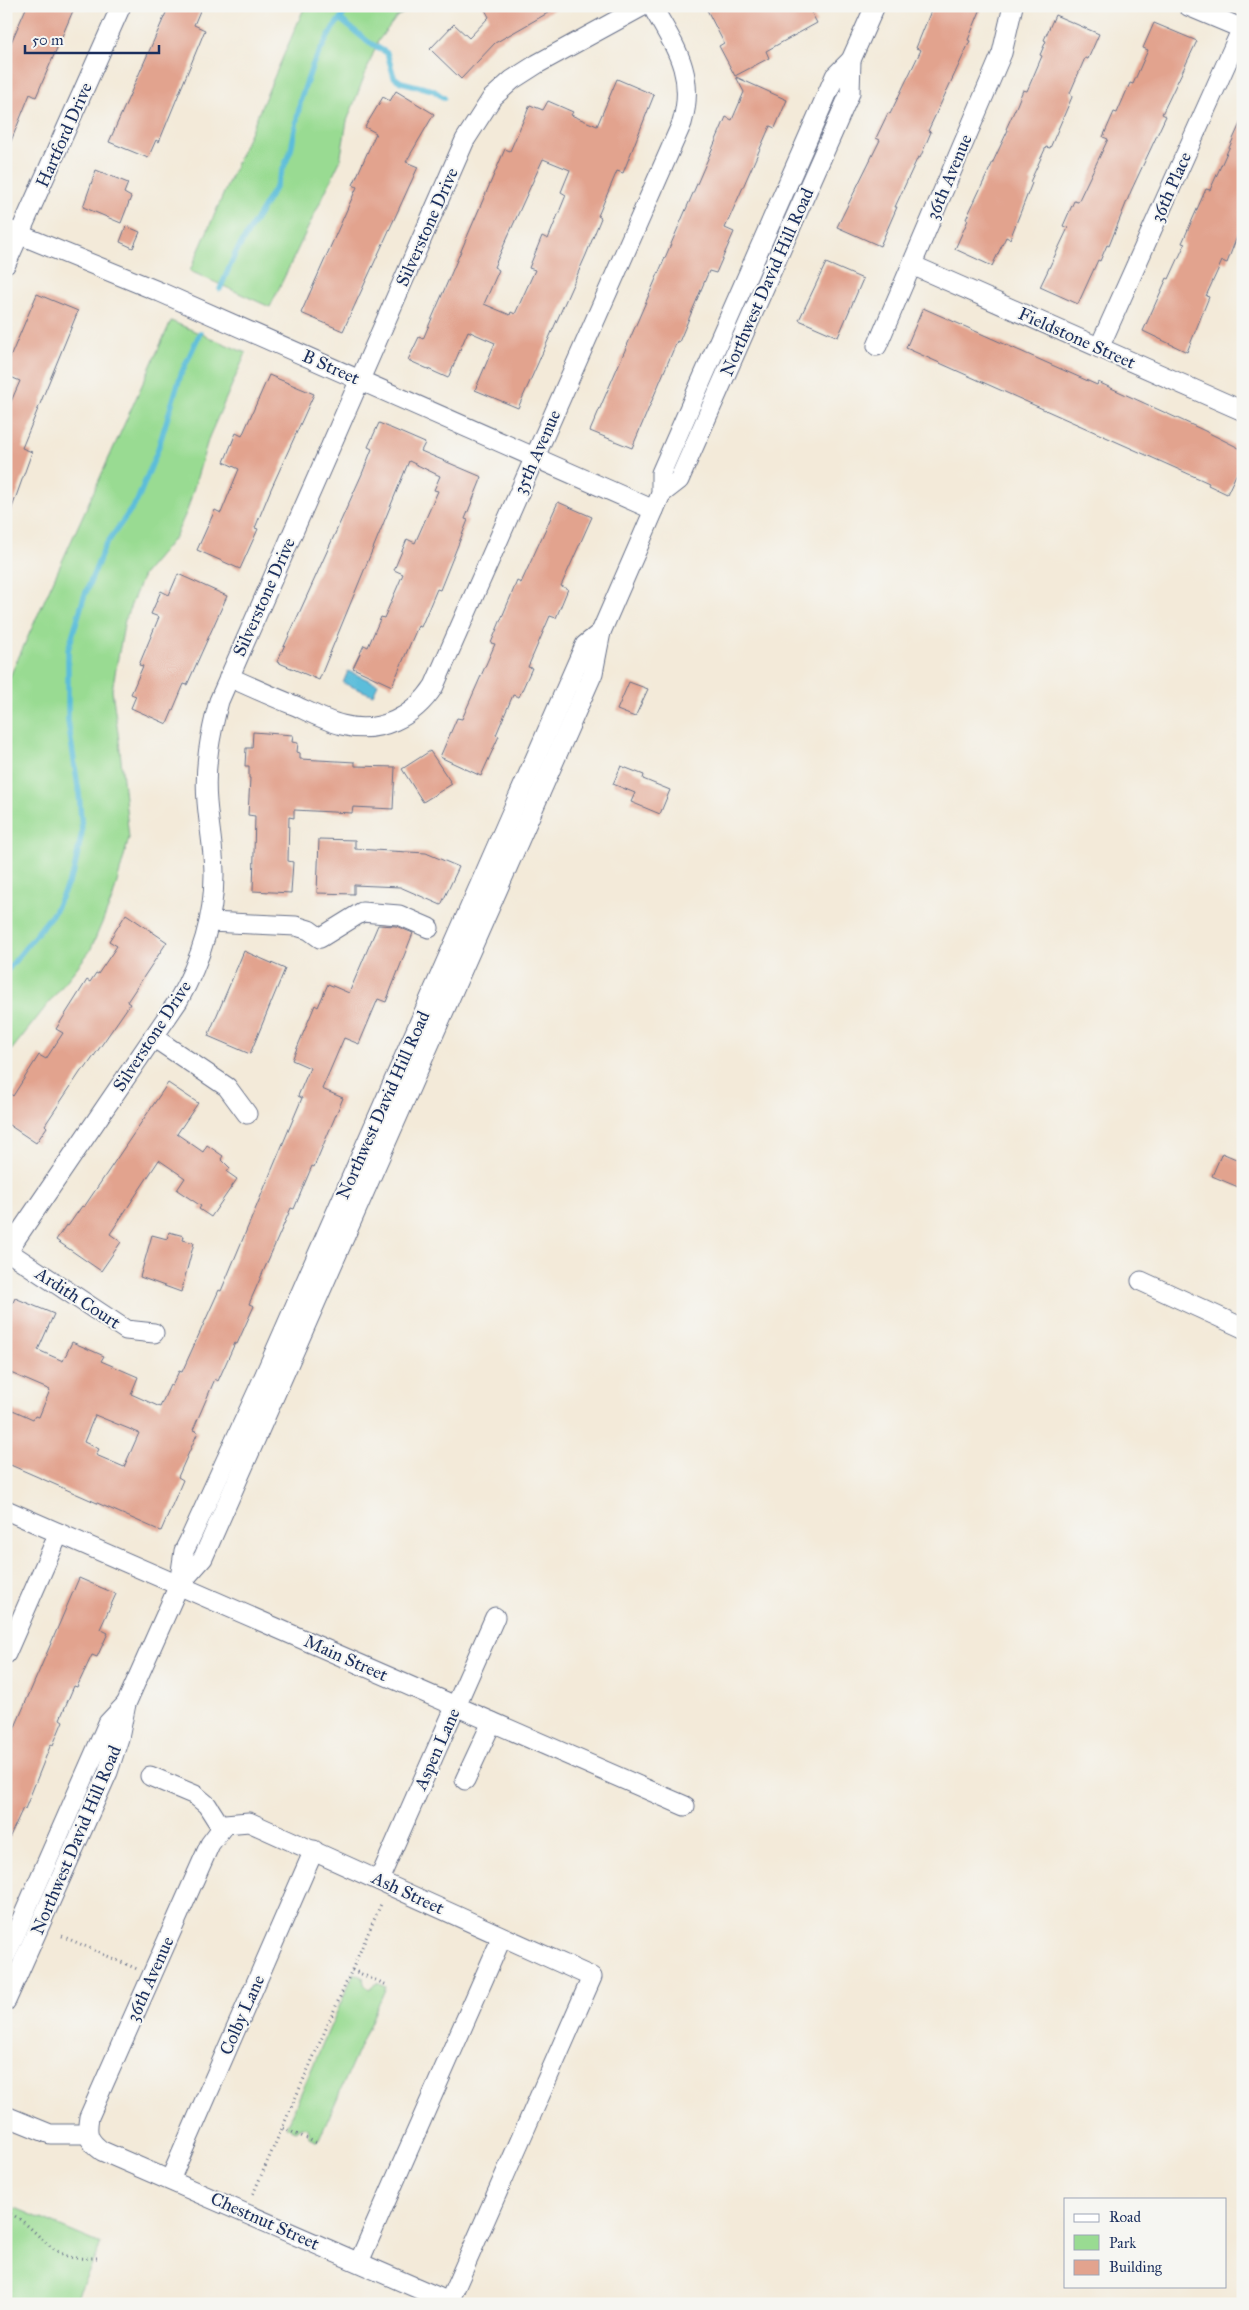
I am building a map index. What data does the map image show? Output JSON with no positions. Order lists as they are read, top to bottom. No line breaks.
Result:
{"streets":{"street":["Hartford Drive","36th Avenue","36th Place","Silverstone Drive","Northwest David Hill Road","Fieldstone Street","B Street","35th Avenue","Ardith Court","Main Street","Aspen Lane","Ash Street","Colby Lane","Chestnut Street"]},"crossings":[["Hartford Drive","B Street"],["36th Avenue","Fieldstone Street"],["36th Avenue","Ash Street"],["36th Avenue","Chestnut Street"],["36th Place","Fieldstone Street"],["Silverstone Drive","B Street"],["Silverstone Drive","35th Avenue"],["Silverstone Drive","Ardith Court"],["Northwest David Hill Road","B Street"],["Northwest David Hill Road","Main Street"],["B Street","35th Avenue"],["Main Street","Aspen Lane"],["Aspen Lane","Ash Street"],["Ash Street","Colby Lane"],["Ash Street","Chestnut Street"],["Colby Lane","Chestnut Street"]],"legend":["Road","Park","Building"],"scale_bar":"50 m"}
